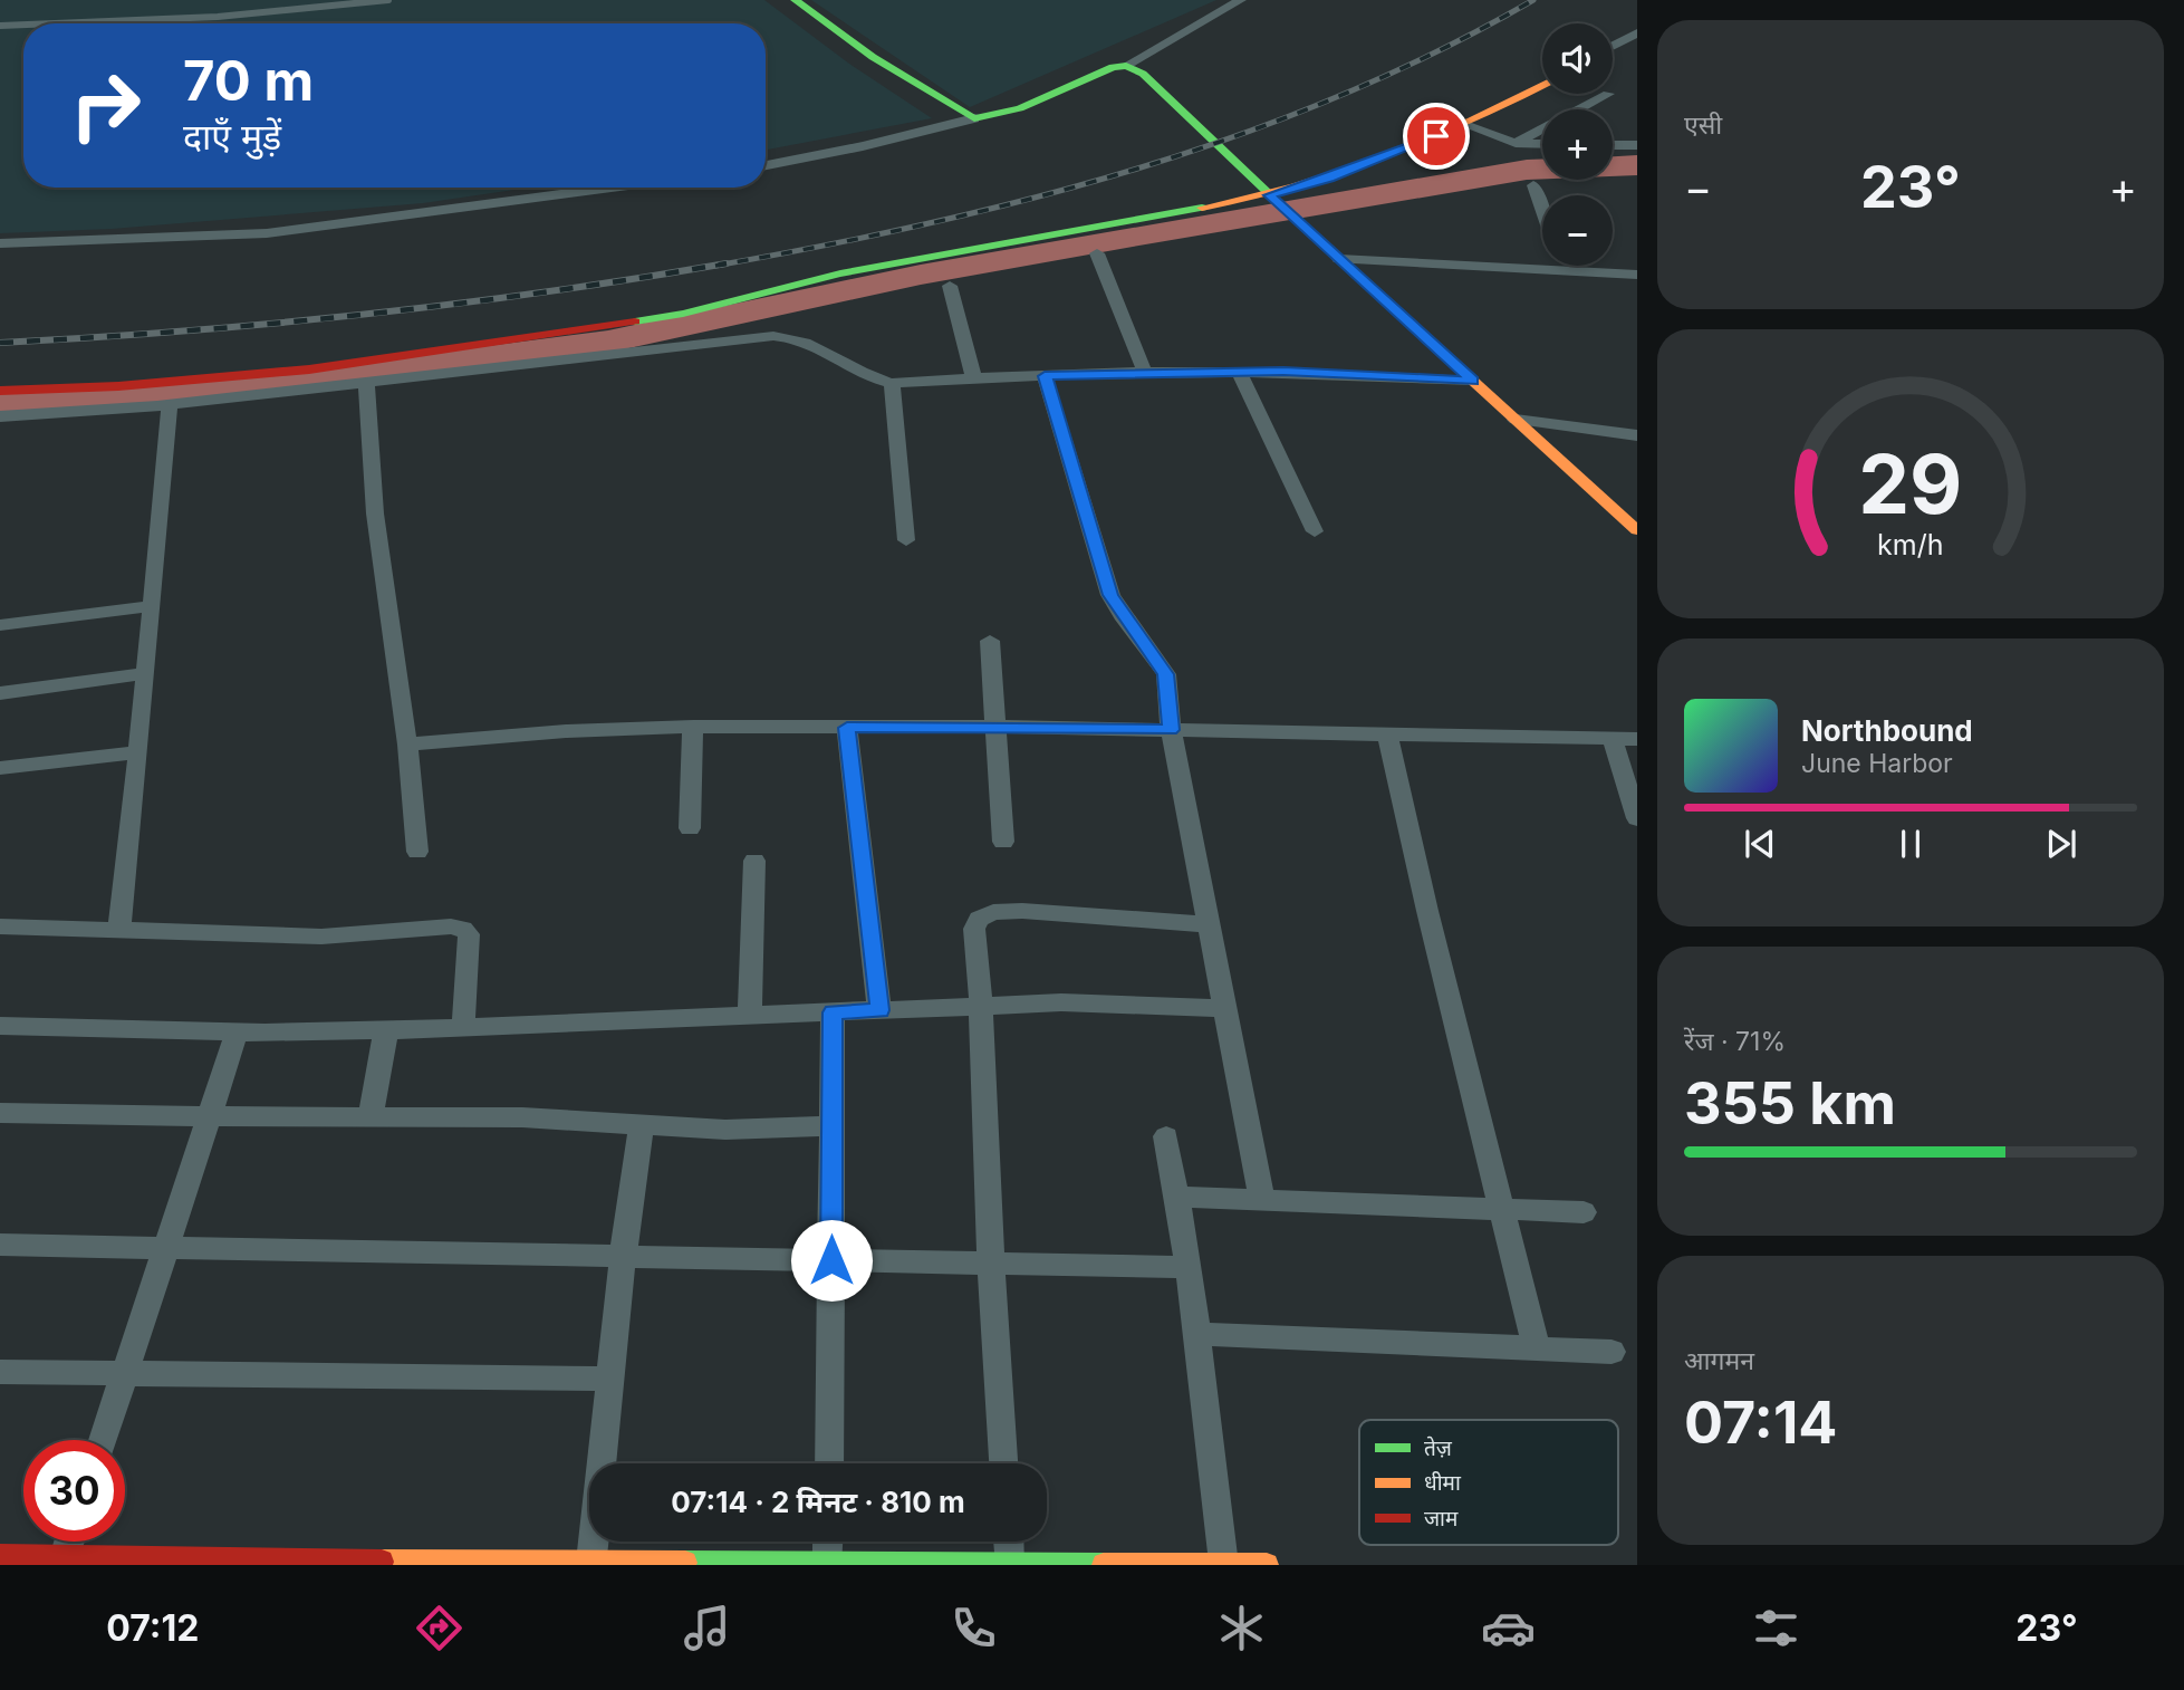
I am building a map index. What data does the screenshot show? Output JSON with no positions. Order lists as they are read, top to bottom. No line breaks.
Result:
{"legend":["तेज़","धीमा","जाम"],"page":{"tile":["एसी",["रेंज · 71%","355 km"],["आगमन","07:14"]],"map_buttons":["+","−"],"turn":["70 m","दाएँ मुड़ें"],"heat":["−","23°","+"],"song":["Northbound","June Harbor"],"limit":"30","trip":"07:14 · 2 मिनट · 810 m","tabs":["07:12","23°"],"gauge":["29","km/h"]}}
